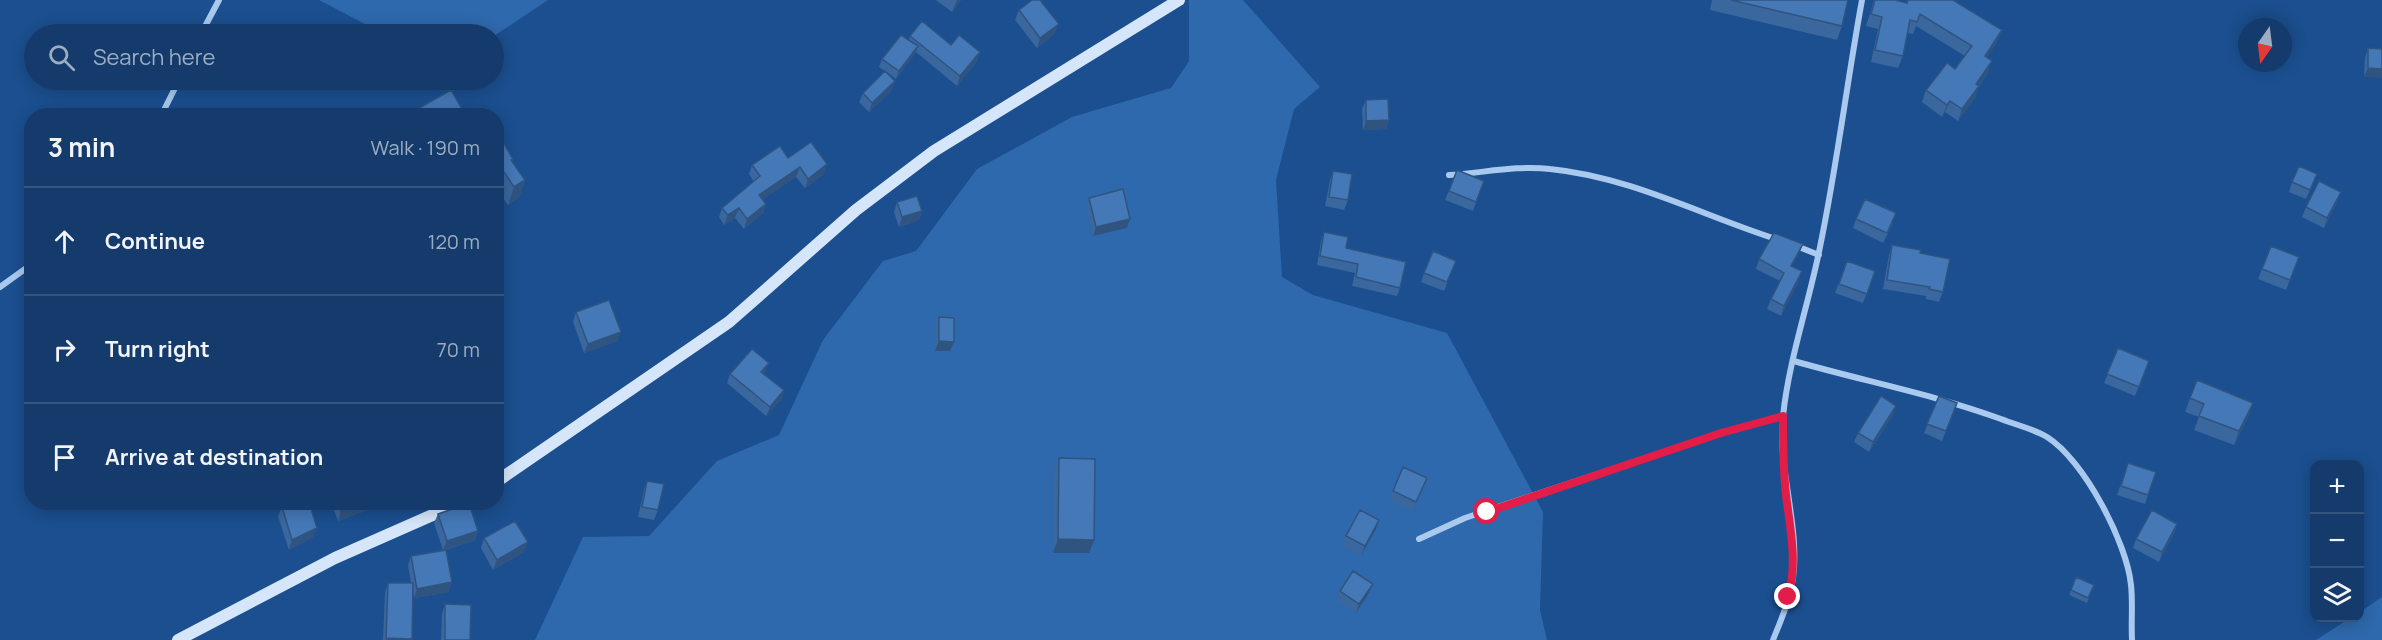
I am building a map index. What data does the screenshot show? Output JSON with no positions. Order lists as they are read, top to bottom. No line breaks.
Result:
{"north":"bottom","page":{"search":"Search here","heading":["3 min","Walk · 190 m"],"list":[["Continue","120 m"],["Turn right","70 m"],"Arrive at destination"],"map_buttons":["+","−"]}}
